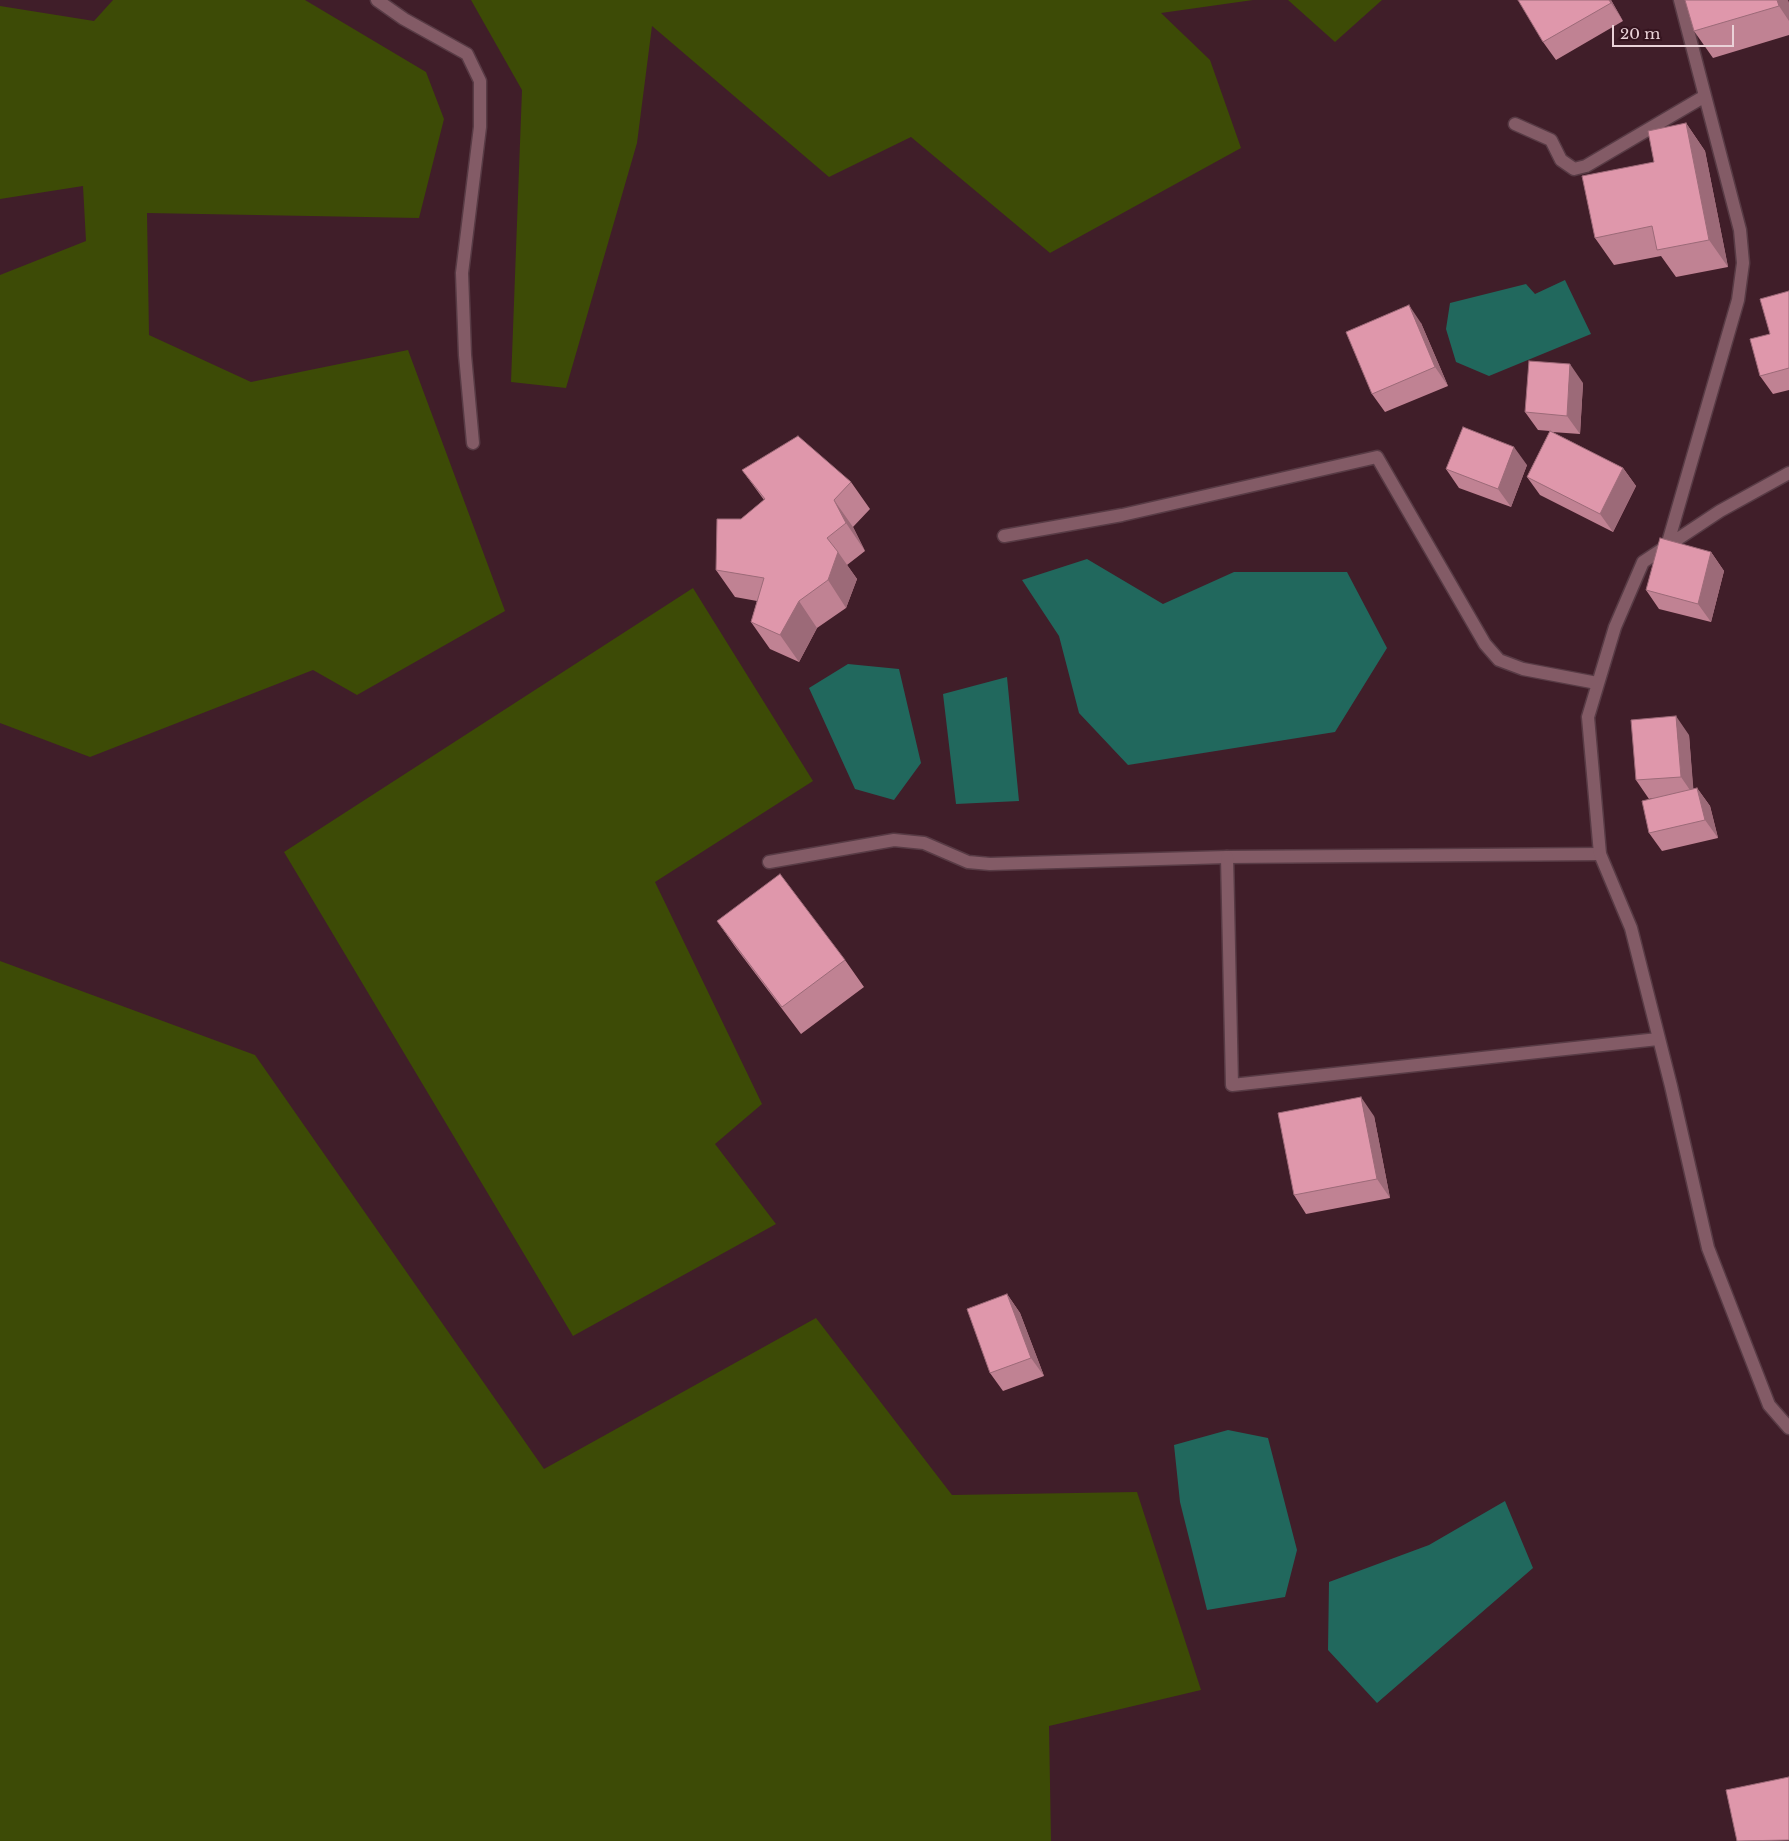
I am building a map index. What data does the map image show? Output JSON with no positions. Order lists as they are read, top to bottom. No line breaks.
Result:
{"scale_bar":"20 m"}
